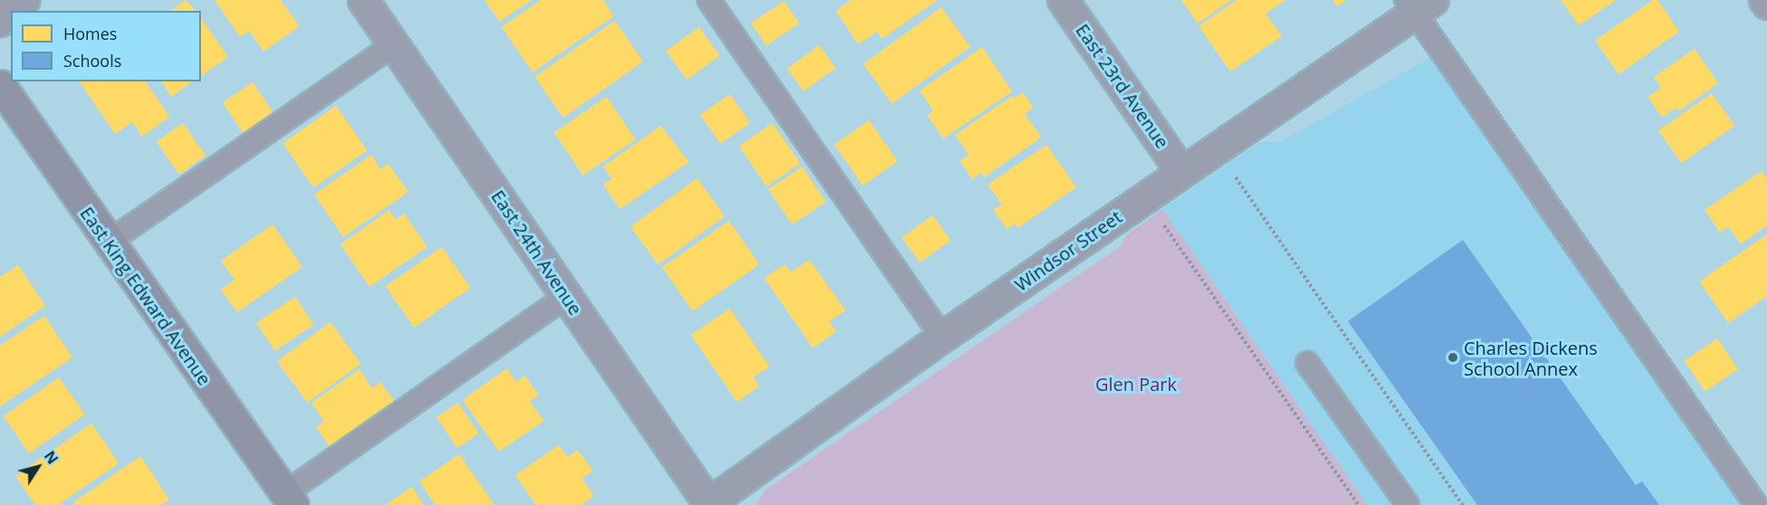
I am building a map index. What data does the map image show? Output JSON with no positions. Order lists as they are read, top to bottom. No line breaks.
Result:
{"streets":{"main road":["East King Edward Avenue"],"street":["East 23rd Avenue","Windsor Street","East 24th Avenue"]},"crossings":[["East 23rd Avenue","Windsor Street"],["Windsor Street","East 24th Avenue"]],"parks":["Glen Park"],"places":["Charles Dickens School Annex"],"legend":["Homes","Schools"],"north":"top right"}
